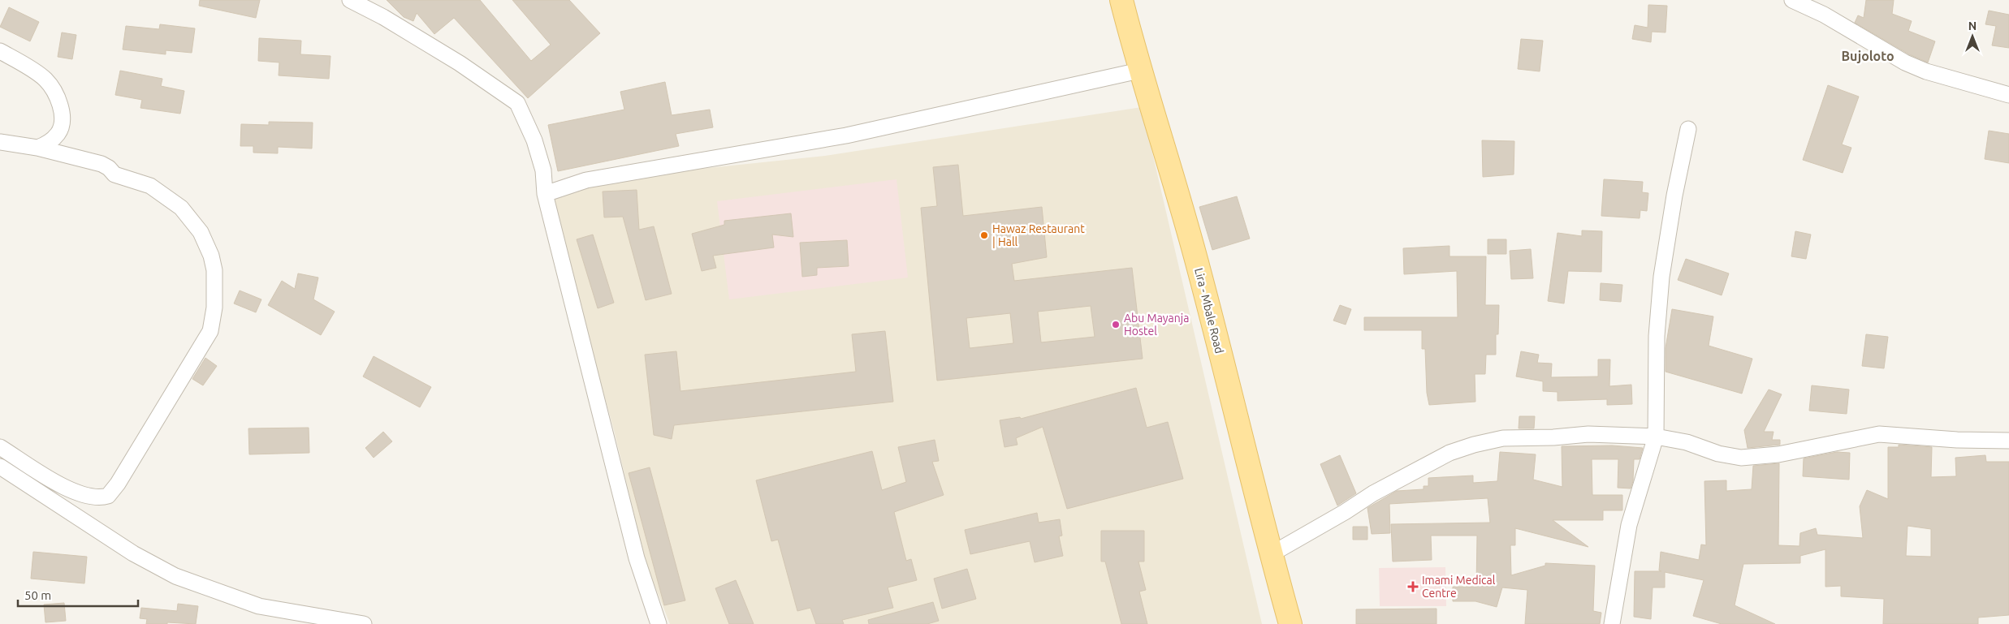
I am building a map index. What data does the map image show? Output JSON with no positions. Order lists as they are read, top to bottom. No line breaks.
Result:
{"streets":{"main road":["Lira - Mbale Road"]},"districts":["Bujoloto"],"places":{"other":["Hawaz Restaurant | Hall","Abu Mayanja Hostel"],"health":["Imami Medical Centre"]},"scale_bar":"50 m","north":"top"}
